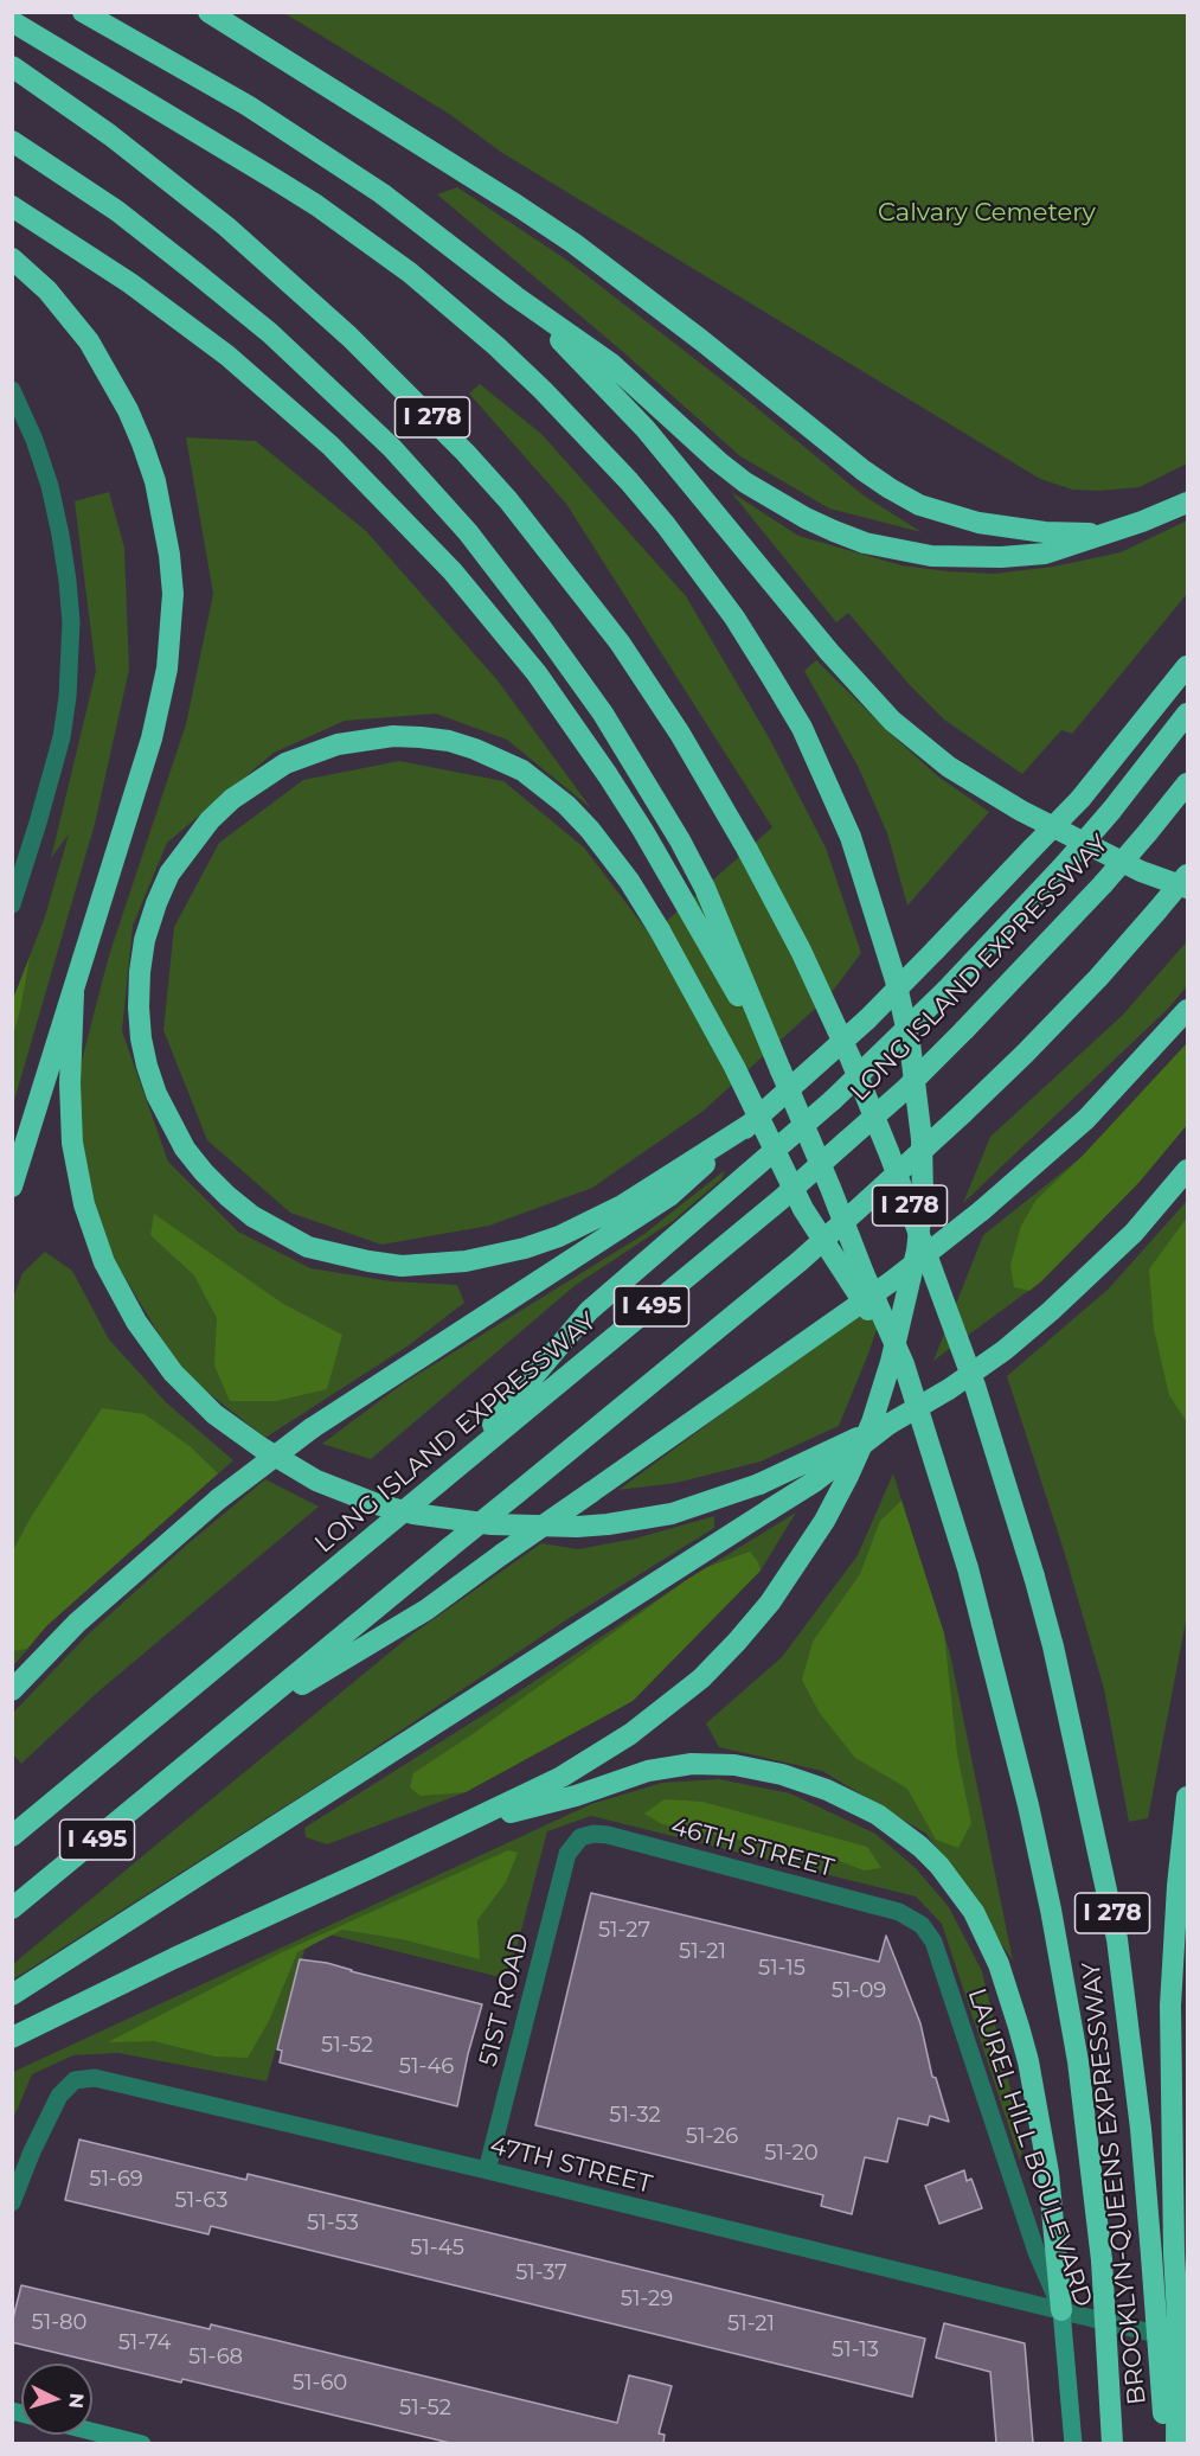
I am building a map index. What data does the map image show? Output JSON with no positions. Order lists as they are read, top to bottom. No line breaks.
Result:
{"streets":{"highway":["I 278","LONG ISLAND EXPRESSWAY","I 495","BROOKLYN-QUEENS EXPRESSWAY"],"main road":["LAUREL HILL BOULEVARD"],"street":["46TH STREET","51ST ROAD","47TH STREET"]},"crossings":[["46TH STREET","51ST ROAD"],["46TH STREET","LAUREL HILL BOULEVARD"],["51ST ROAD","47TH STREET"],["LAUREL HILL BOULEVARD","47TH STREET"]],"parks":["Calvary Cemetery"],"house_numbers":["51-27","51-21","51-15","51-09","51-52","51-46","51-32","51-26","51-20","51-69","51-63","51-53","51-45","51-37","51-29","51-80","51-21","51-74","51-13","51-68","51-60","51-52"],"north":"right"}
